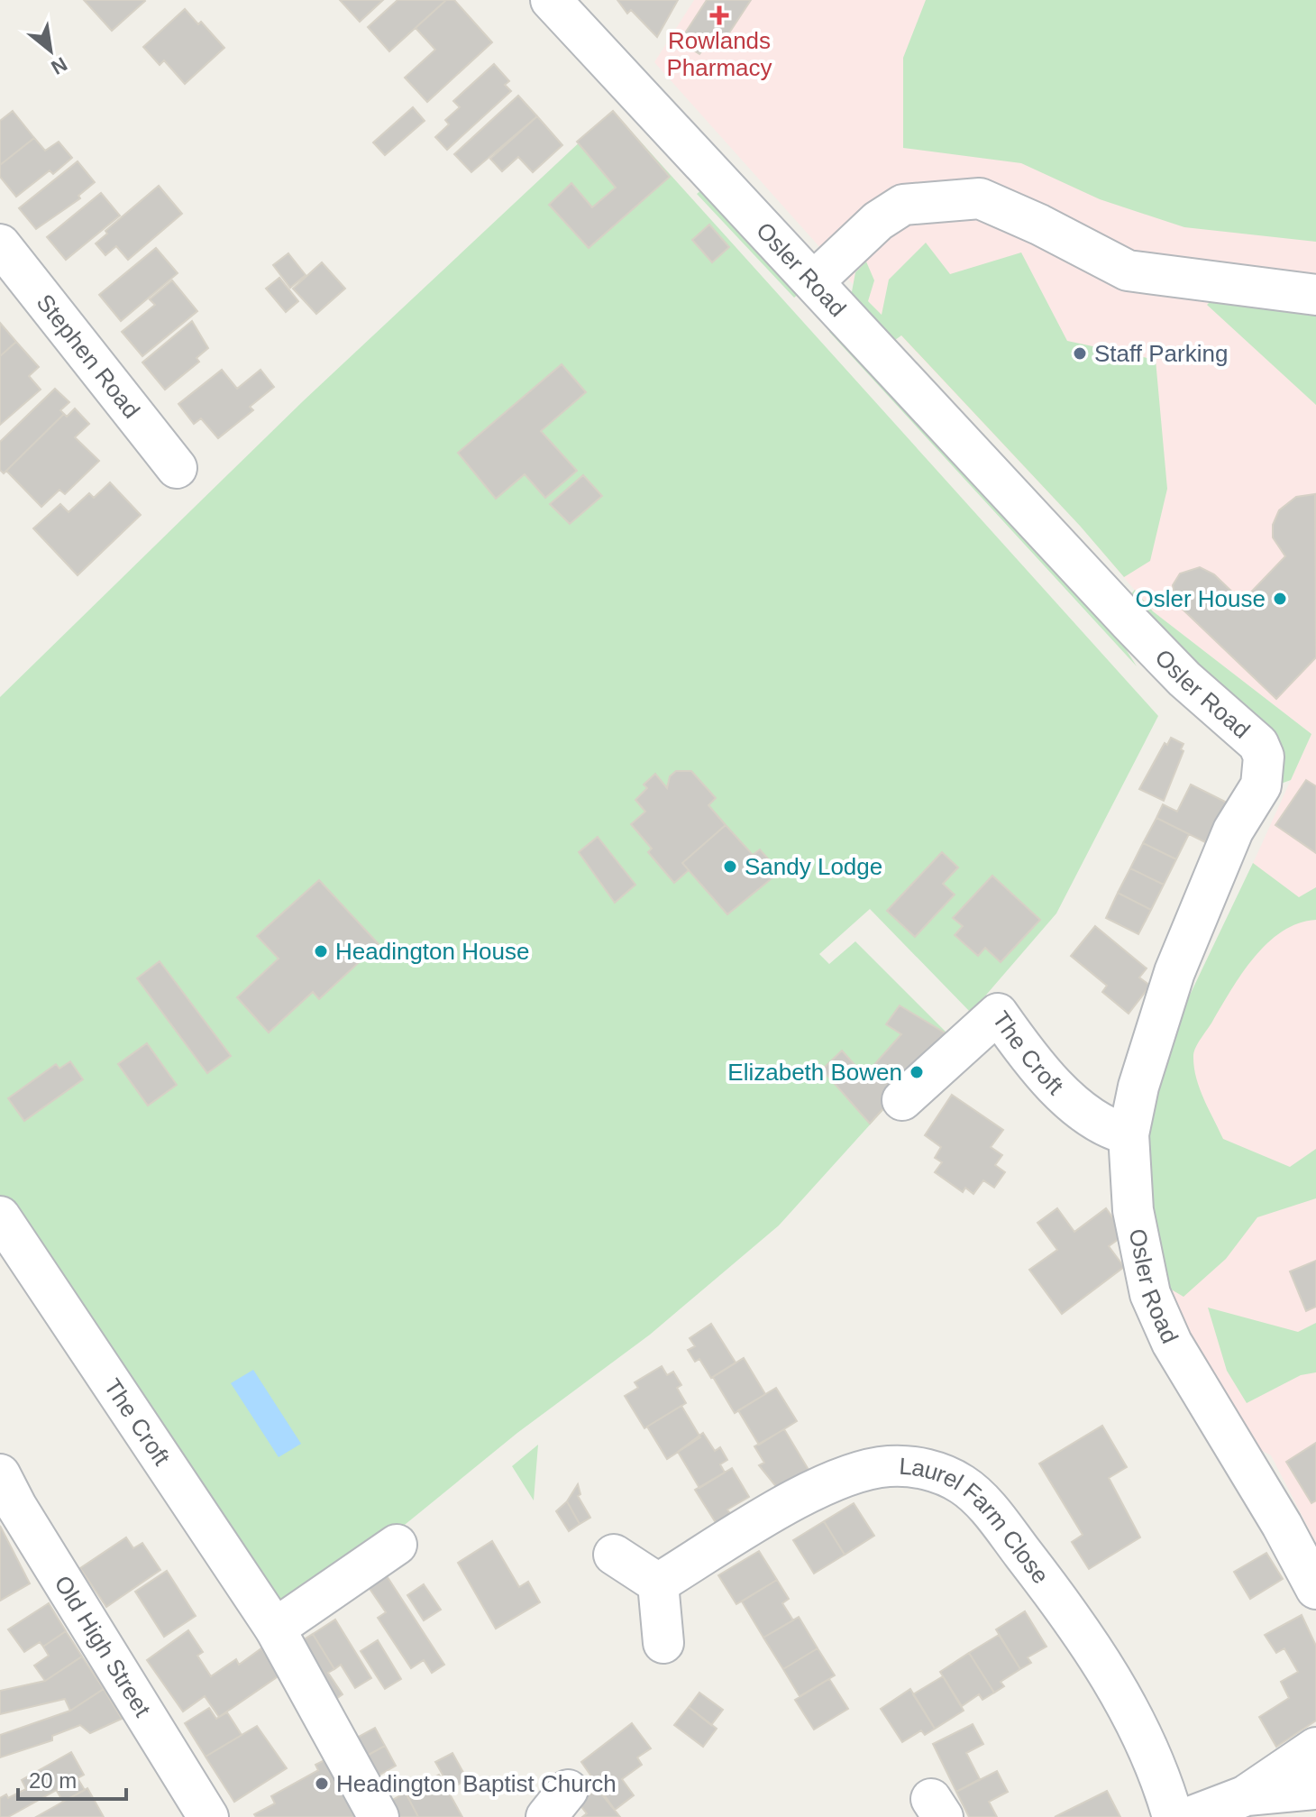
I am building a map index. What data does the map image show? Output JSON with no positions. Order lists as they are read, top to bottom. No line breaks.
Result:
{"streets":{"street":["Osler Road","Stephen Road","The Croft","Laurel Farm Close","Old High Street"]},"crossings":[["Osler Road","The Croft"]],"places":{"health":["Rowlands Pharmacy"],"other":["Staff Parking","Osler House","Sandy Lodge","Headington House","Elizabeth Bowen","Headington Baptist Church"]},"scale_bar":"20 m","north":"bottom right"}
